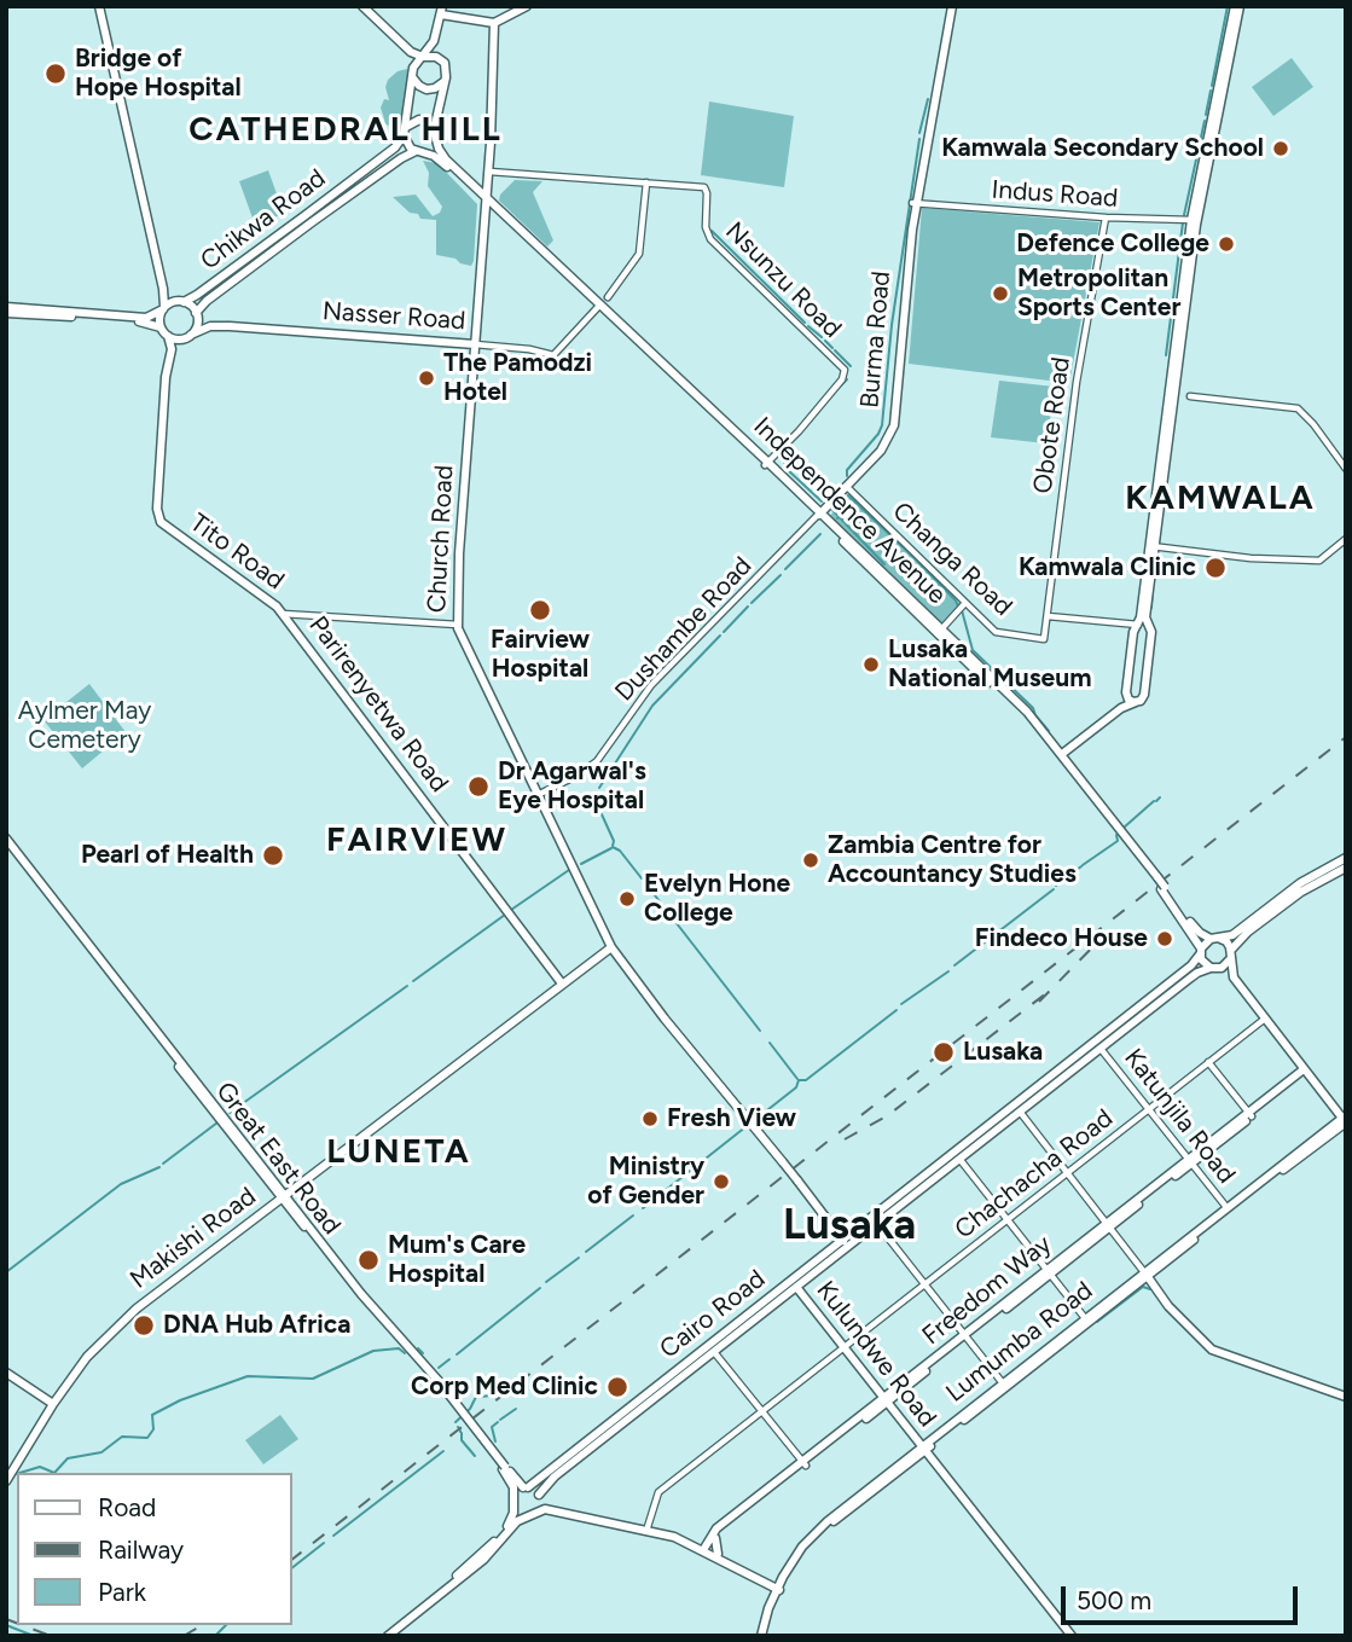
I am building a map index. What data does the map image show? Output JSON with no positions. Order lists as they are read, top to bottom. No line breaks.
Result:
{"streets":{"main road":["Chikwa Road","Nasser Road","Burma Road","Independence Avenue","Church Road","Tito Road","Parirenyetwa Road","Great East Road","Makishi Road","Freedom Way","Cairo Road","Lumumba Road","Kulundwe Road"],"street":["Indus Road","Nsunzu Road","Obote Road","Changa Road","Dushambe Road","Katunjila Road","Chachacha Road"]},"crossings":[["Indus Road","Burma Road"],["Indus Road","Obote Road"],["Chikwa Road","Nasser Road"],["Chikwa Road","Independence Avenue"],["Chikwa Road","Tito Road"],["Nsunzu Road","Independence Avenue"],["Nasser Road","Independence Avenue"],["Nasser Road","Church Road"],["Nasser Road","Tito Road"],["Burma Road","Independence Avenue"],["Burma Road","Changa Road"],["Burma Road","Dushambe Road"],["Obote Road","Changa Road"],["Independence Avenue","Church Road"],["Independence Avenue","Dushambe Road"],["Independence Avenue","Cairo Road"],["Church Road","Tito Road"],["Church Road","Dushambe Road"],["Church Road","Makishi Road"],["Church Road","Cairo Road"],["Tito Road","Parirenyetwa Road"],["Parirenyetwa Road","Makishi Road"],["Katunjila Road","Chachacha Road"],["Katunjila Road","Freedom Way"],["Katunjila Road","Cairo Road"],["Katunjila Road","Lumumba Road"],["Great East Road","Makishi Road"],["Great East Road","Cairo Road"],["Chachacha Road","Kulundwe Road"],["Freedom Way","Kulundwe Road"],["Cairo Road","Kulundwe Road"],["Lumumba Road","Kulundwe Road"]],"districts":["CATHEDRAL HILL","KAMWALA","FAIRVIEW","LUNETA","Lusaka"],"parks":["Aylmer May Cemetery"],"places":["Bridge of Hope Hospital","Kamwala Secondary School","Defence College","Metropolitan Sports Center","The Pamodzi Hotel","Kamwala Clinic","Fairview Hospital","Lusaka National Museum","Dr Agarwal's Eye Hospital","Pearl of Health","Zambia Centre for Accountancy Studies","Evelyn Hone College","Findeco House","Lusaka","Fresh View","Ministry of Gender","Mum's Care Hospital","DNA Hub Africa","Corp Med Clinic"],"legend":["Road","Railway","Park"],"scale_bar":"500 m"}
